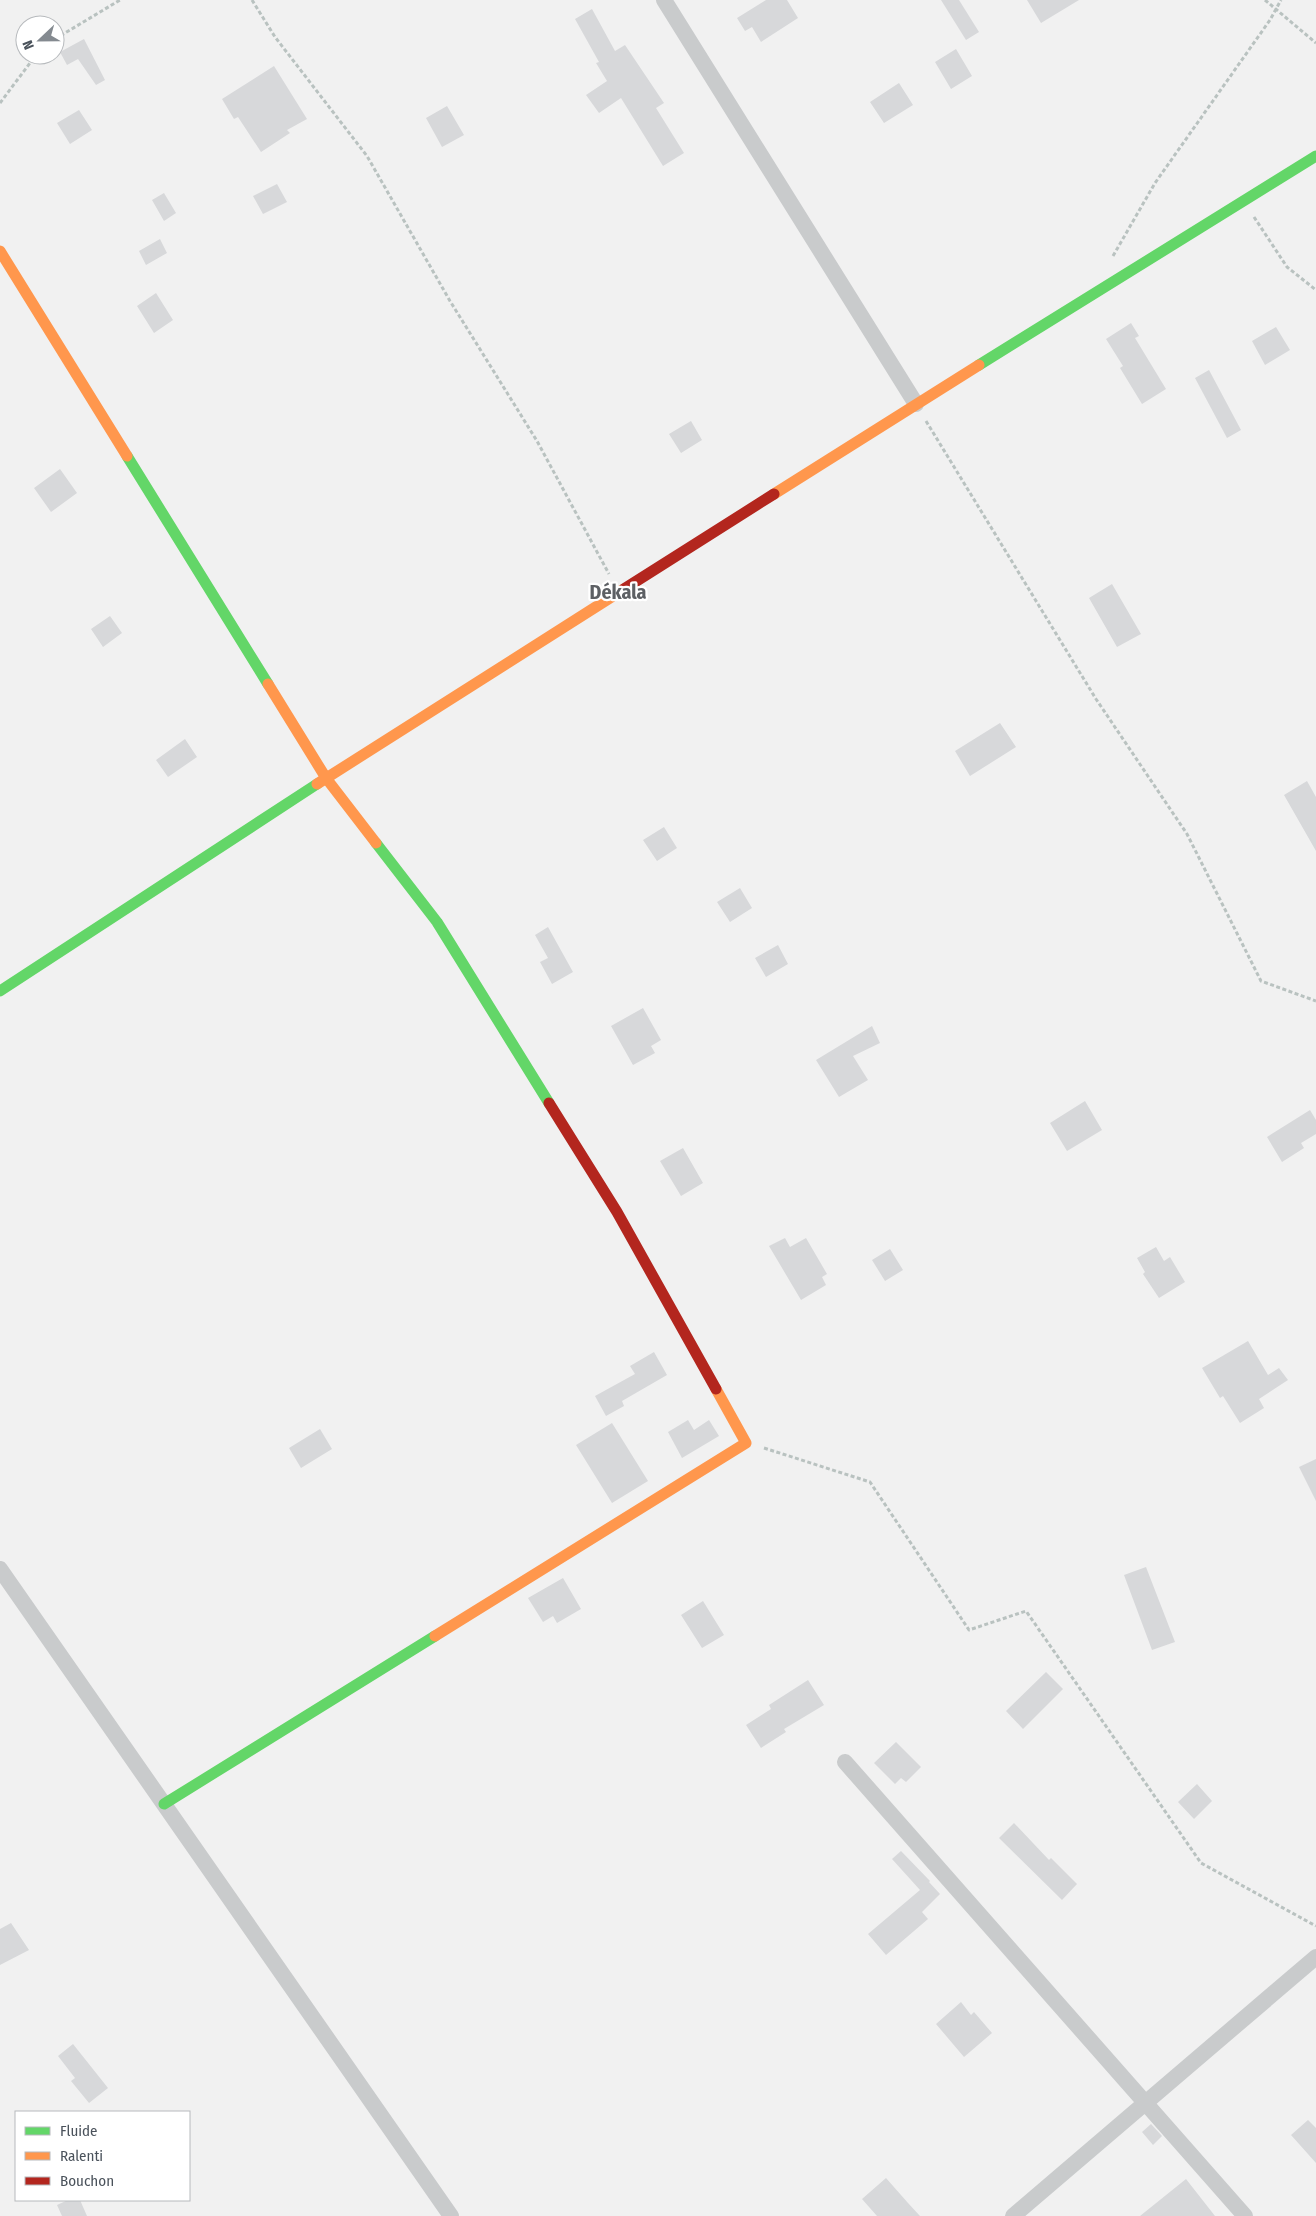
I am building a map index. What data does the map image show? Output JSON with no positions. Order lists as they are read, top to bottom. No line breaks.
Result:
{"districts":["Dékala"],"legend":["Fluide","Ralenti","Bouchon"],"north":"left"}
